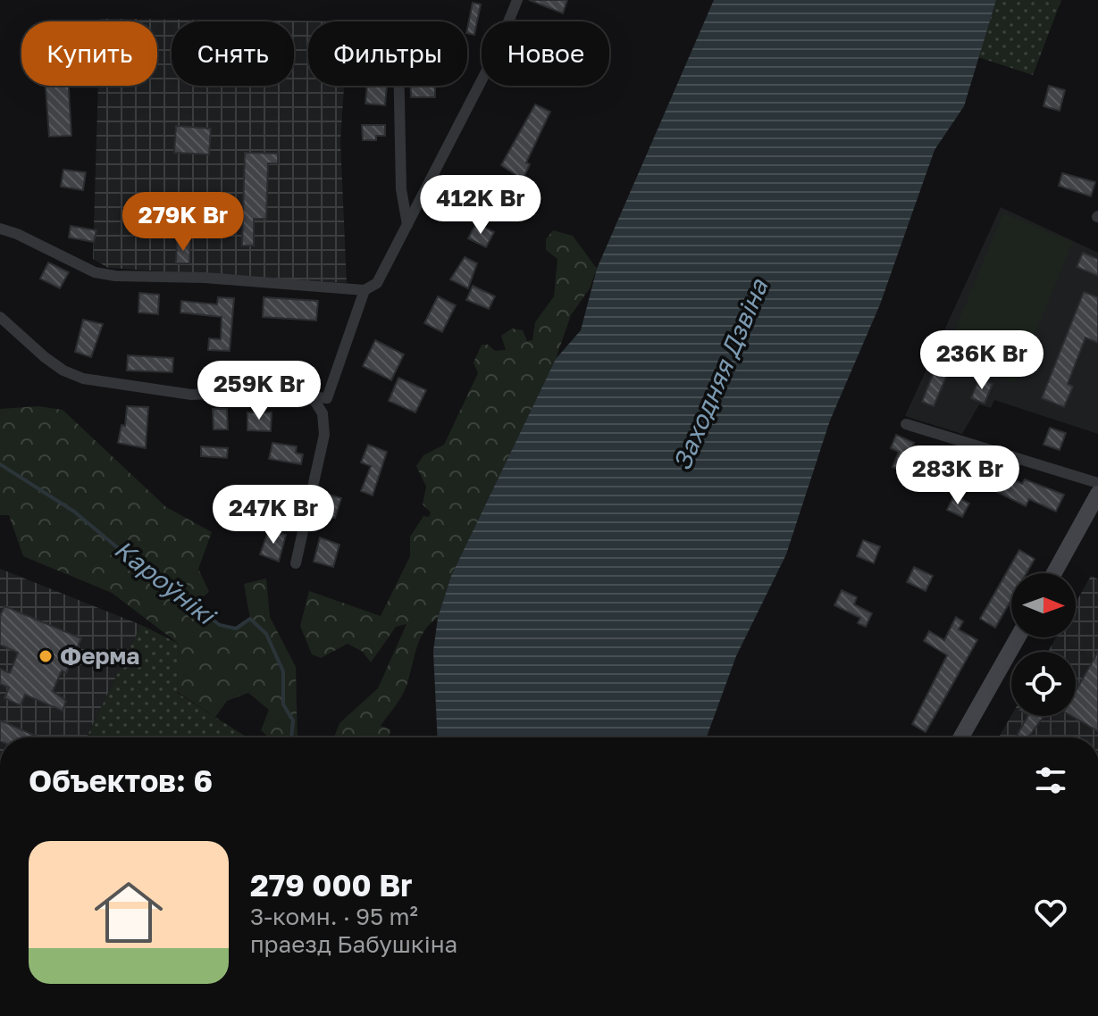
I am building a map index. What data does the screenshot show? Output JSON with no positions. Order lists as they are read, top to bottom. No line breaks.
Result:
{"water":["Заходняя Дзвіна","Кароўнікі"],"places":["Ферма"],"north":"right","page":{"chip":["Купить","Снять","Фильтры","Новое"],"price":["412K Br","279K Br","236K Br","259K Br","283K Br","247K Br"],"heading":"Объектов: 6","list":[{"name":"279 000 Br","note":"3-комн. · 95 m² · праезд Бабушкіна"}]}}
